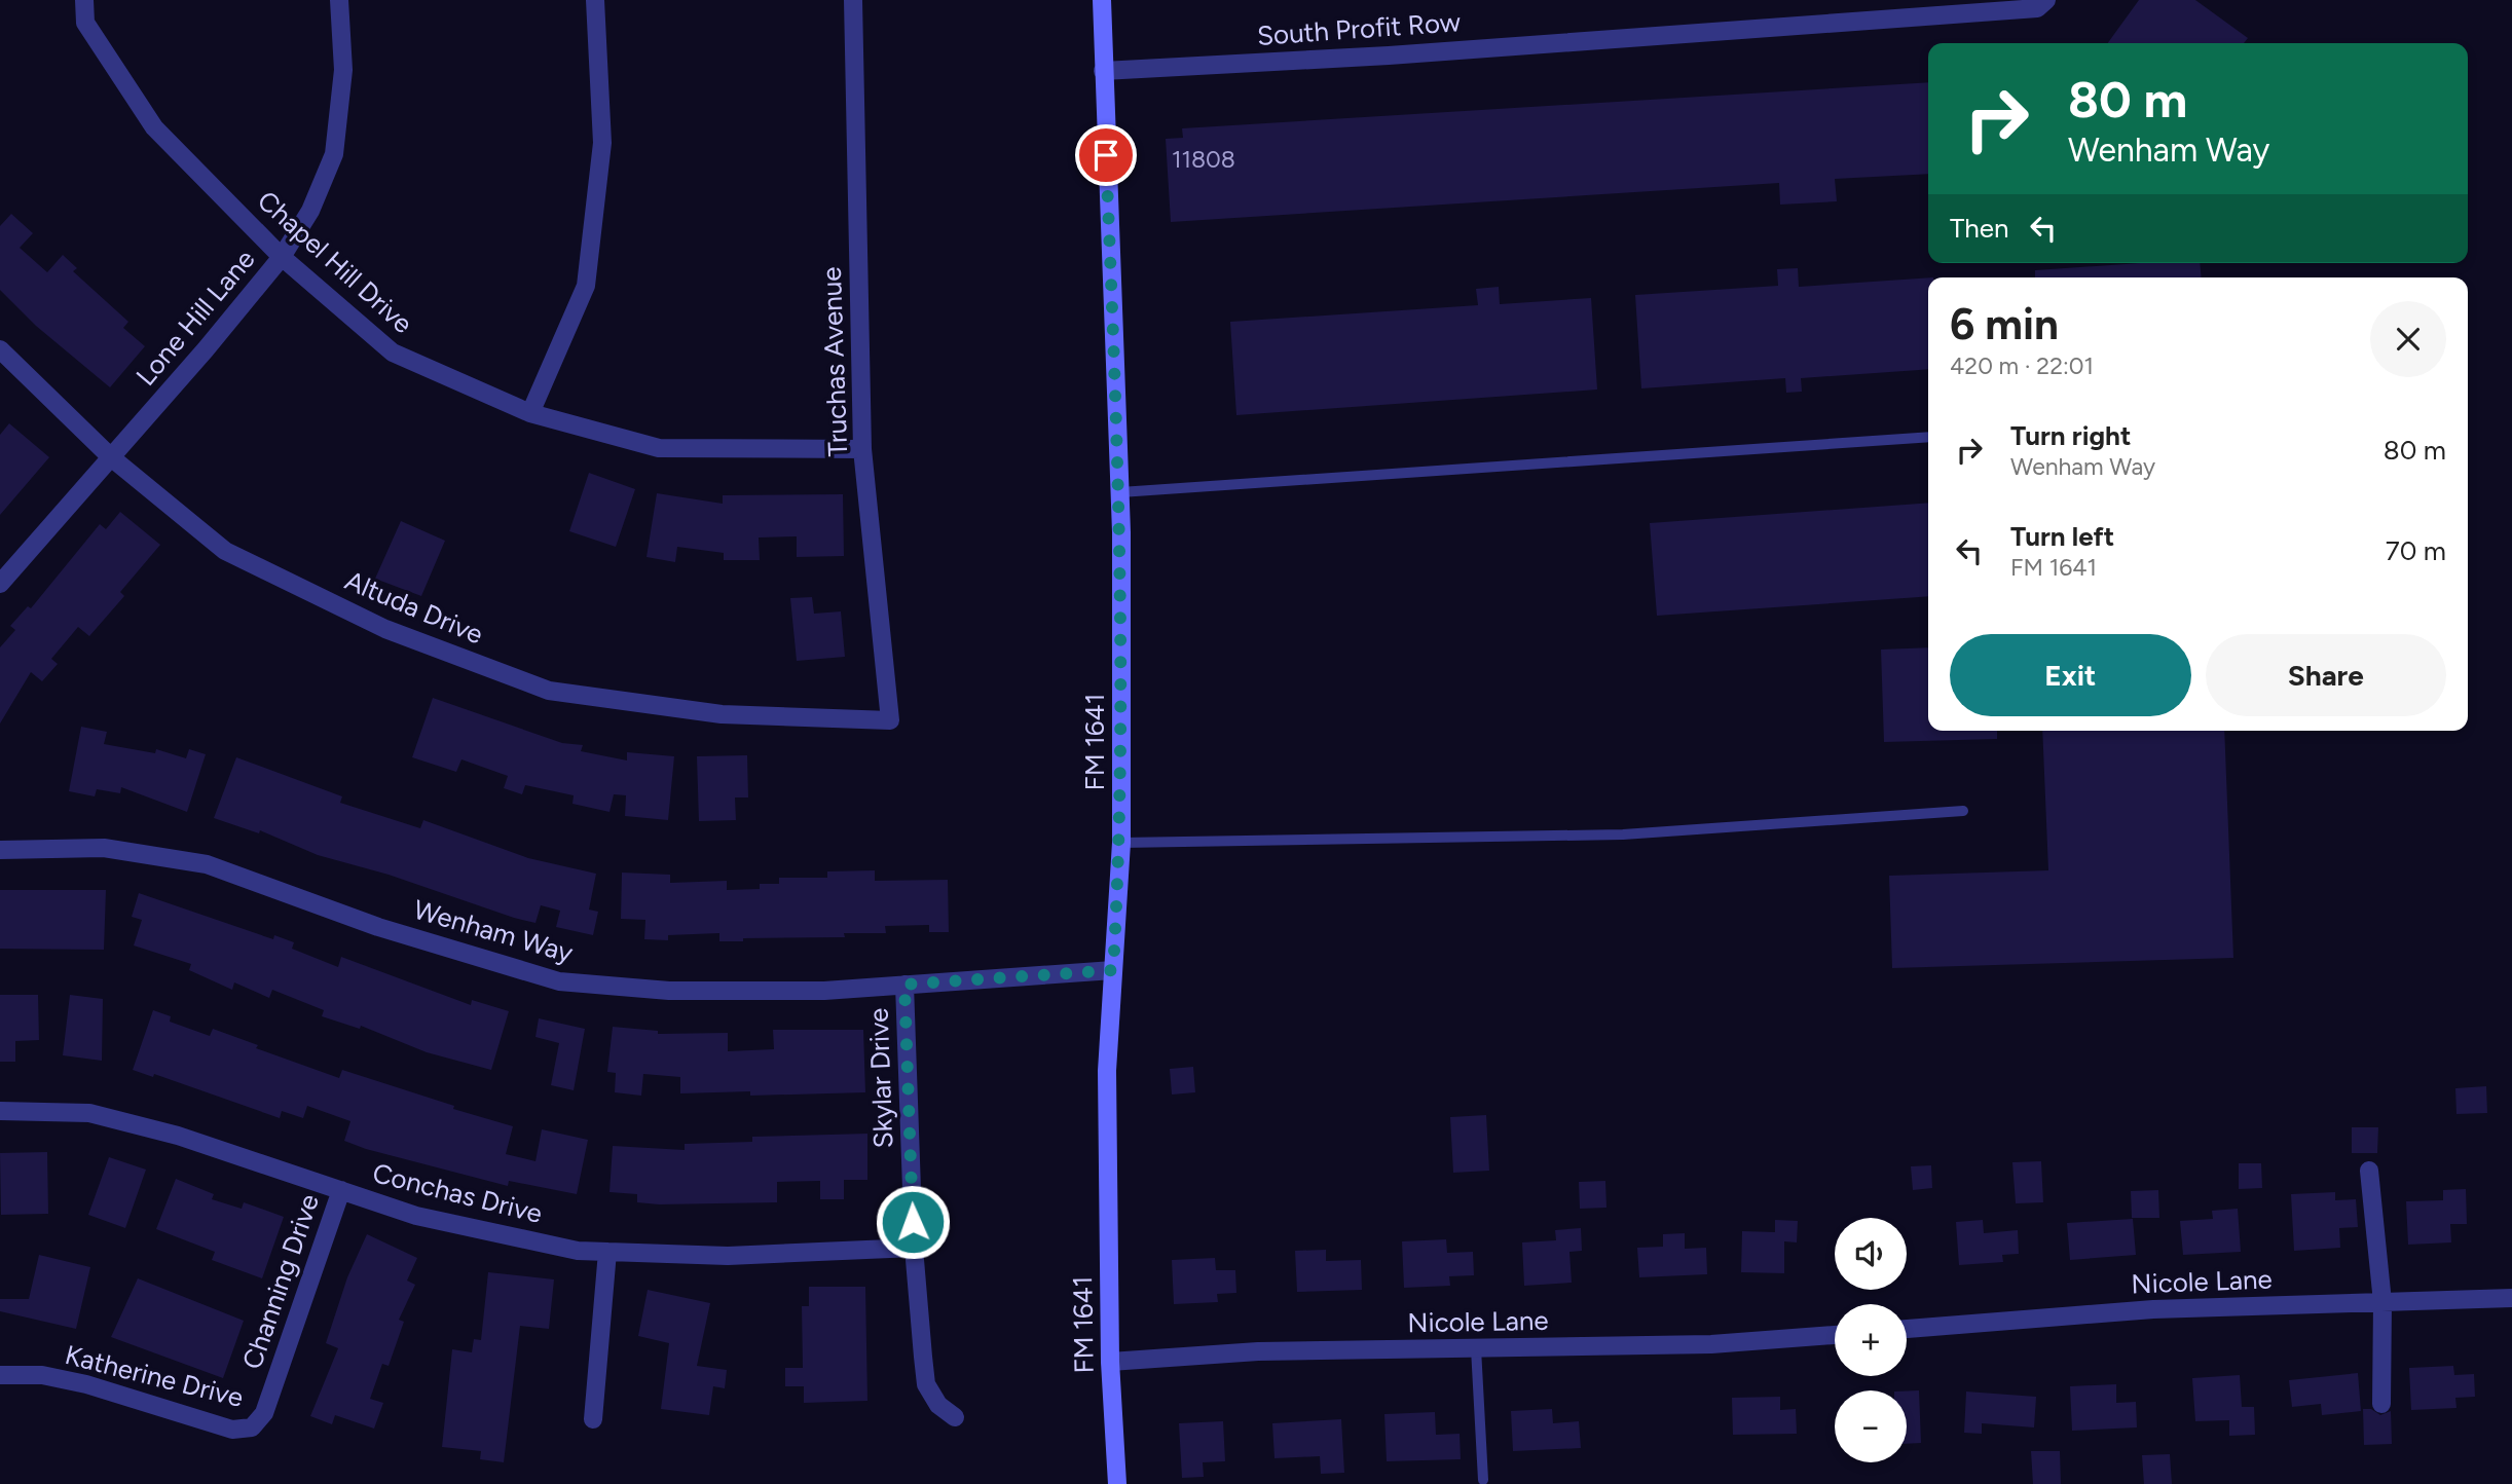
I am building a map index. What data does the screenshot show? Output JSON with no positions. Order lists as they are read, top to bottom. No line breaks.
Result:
{"streets":{"main road":["FM 1641"],"street":["South Profit Row","Chapel Hill Drive","Lone Hill Lane","Truchas Avenue","Altuda Drive","Wenham Way","Skylar Drive","Conchas Drive","Channing Drive","Nicole Lane","Katherine Drive"]},"crossings":[["South Profit Row","FM 1641"],["Chapel Hill Drive","Lone Hill Lane"],["Chapel Hill Drive","Truchas Avenue"],["Lone Hill Lane","Altuda Drive"],["Truchas Avenue","Altuda Drive"],["FM 1641","Wenham Way"],["FM 1641","Nicole Lane"],["Wenham Way","Skylar Drive"],["Skylar Drive","Conchas Drive"],["Conchas Drive","Channing Drive"],["Channing Drive","Katherine Drive"]],"house_numbers":["11808"],"page":{"turn":["80 m","Wenham Way"],"then":"Then","heading":["6 min","420 m · 22:01"],"list":[{"name":"Turn right","note":"Wenham Way","value":"80 m"},{"name":"Turn left","note":"FM 1641","value":"70 m"}],"buttons":["Exit","Share"],"map_buttons":["+","−"]}}
